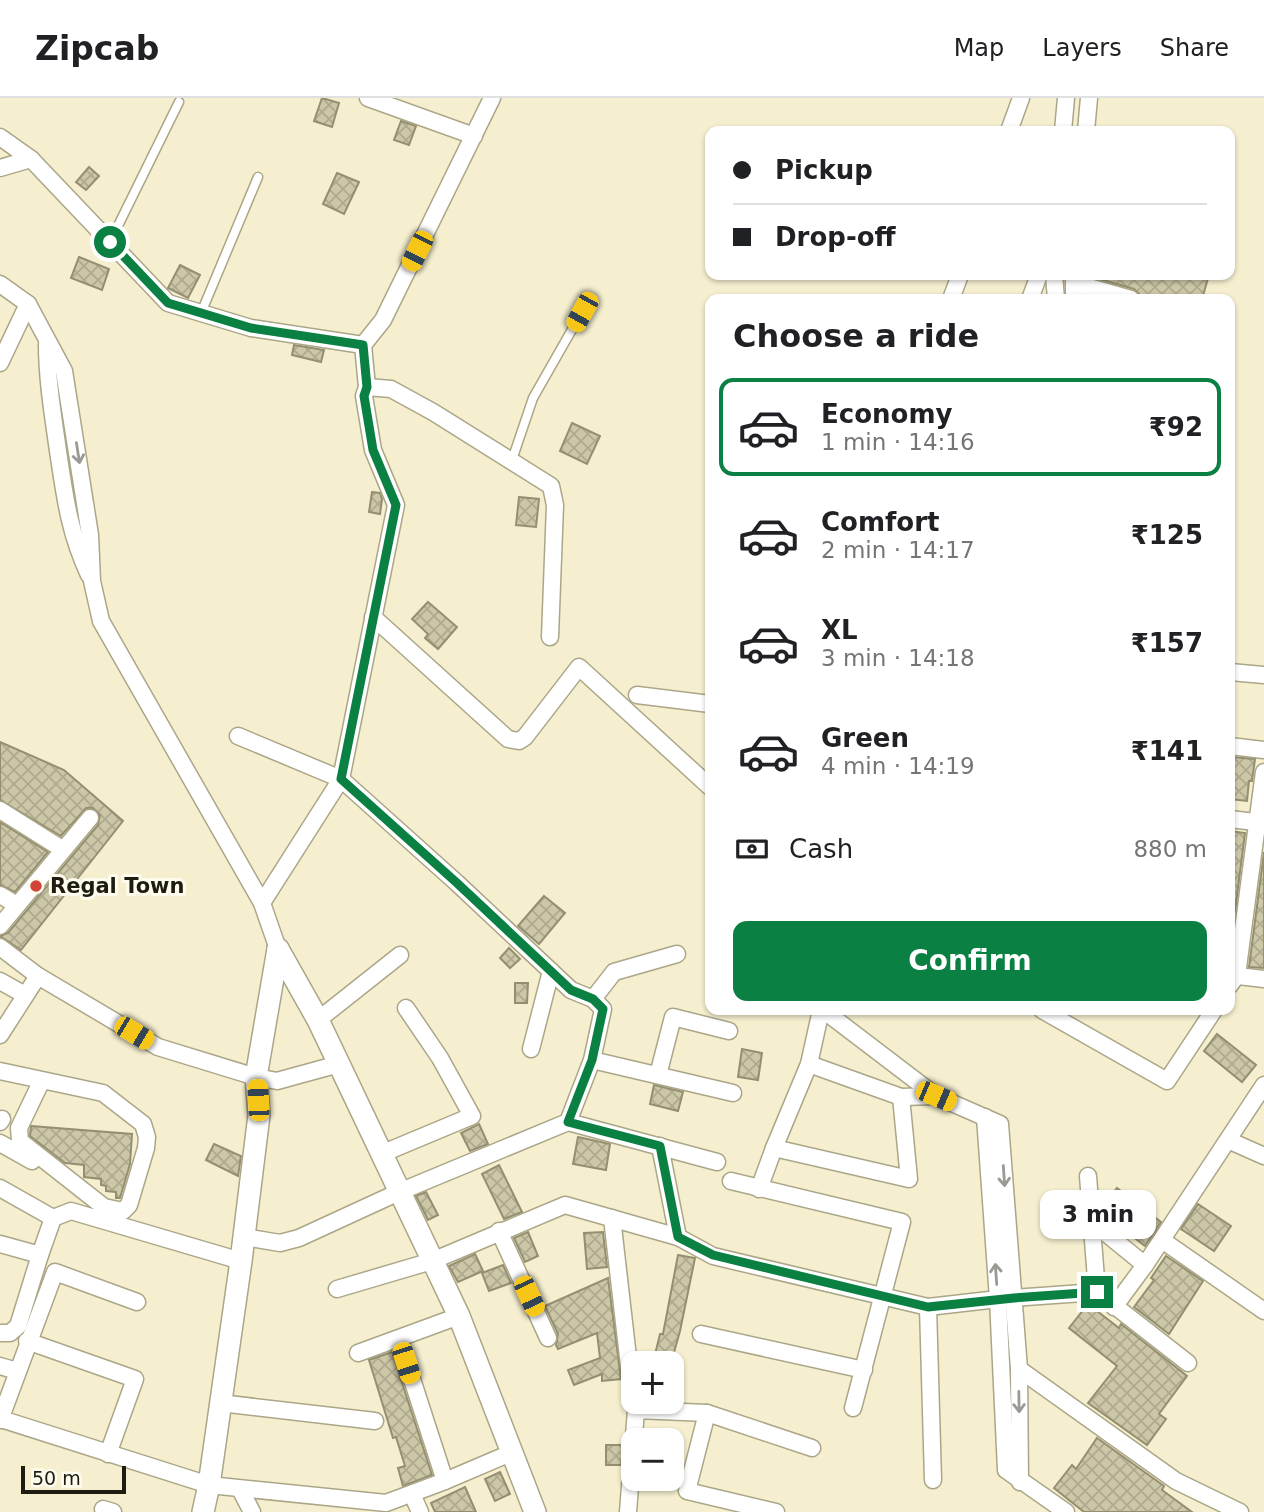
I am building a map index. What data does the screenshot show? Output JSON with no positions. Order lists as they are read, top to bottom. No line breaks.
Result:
{"places":["Regal Town"],"scale_bar":"50 m","page":{"header":"Zipcab","nav":["Map","Layers","Share"],"banner":["Pickup","Drop-off"],"heading":"Choose a ride","list":[{"name":"Economy","note":"1 min · 14:16","value":"₹92"},{"name":"Comfort","note":"2 min · 14:17","value":"₹125"},{"name":"XL","note":"3 min · 14:18","value":"₹157"},{"name":"Green","note":"4 min · 14:19","value":"₹141"}],"pay":["Cash","880 m"],"buttons":"Confirm","bubble":"3 min","map_buttons":["+","−"],"scale":"50 m"}}
